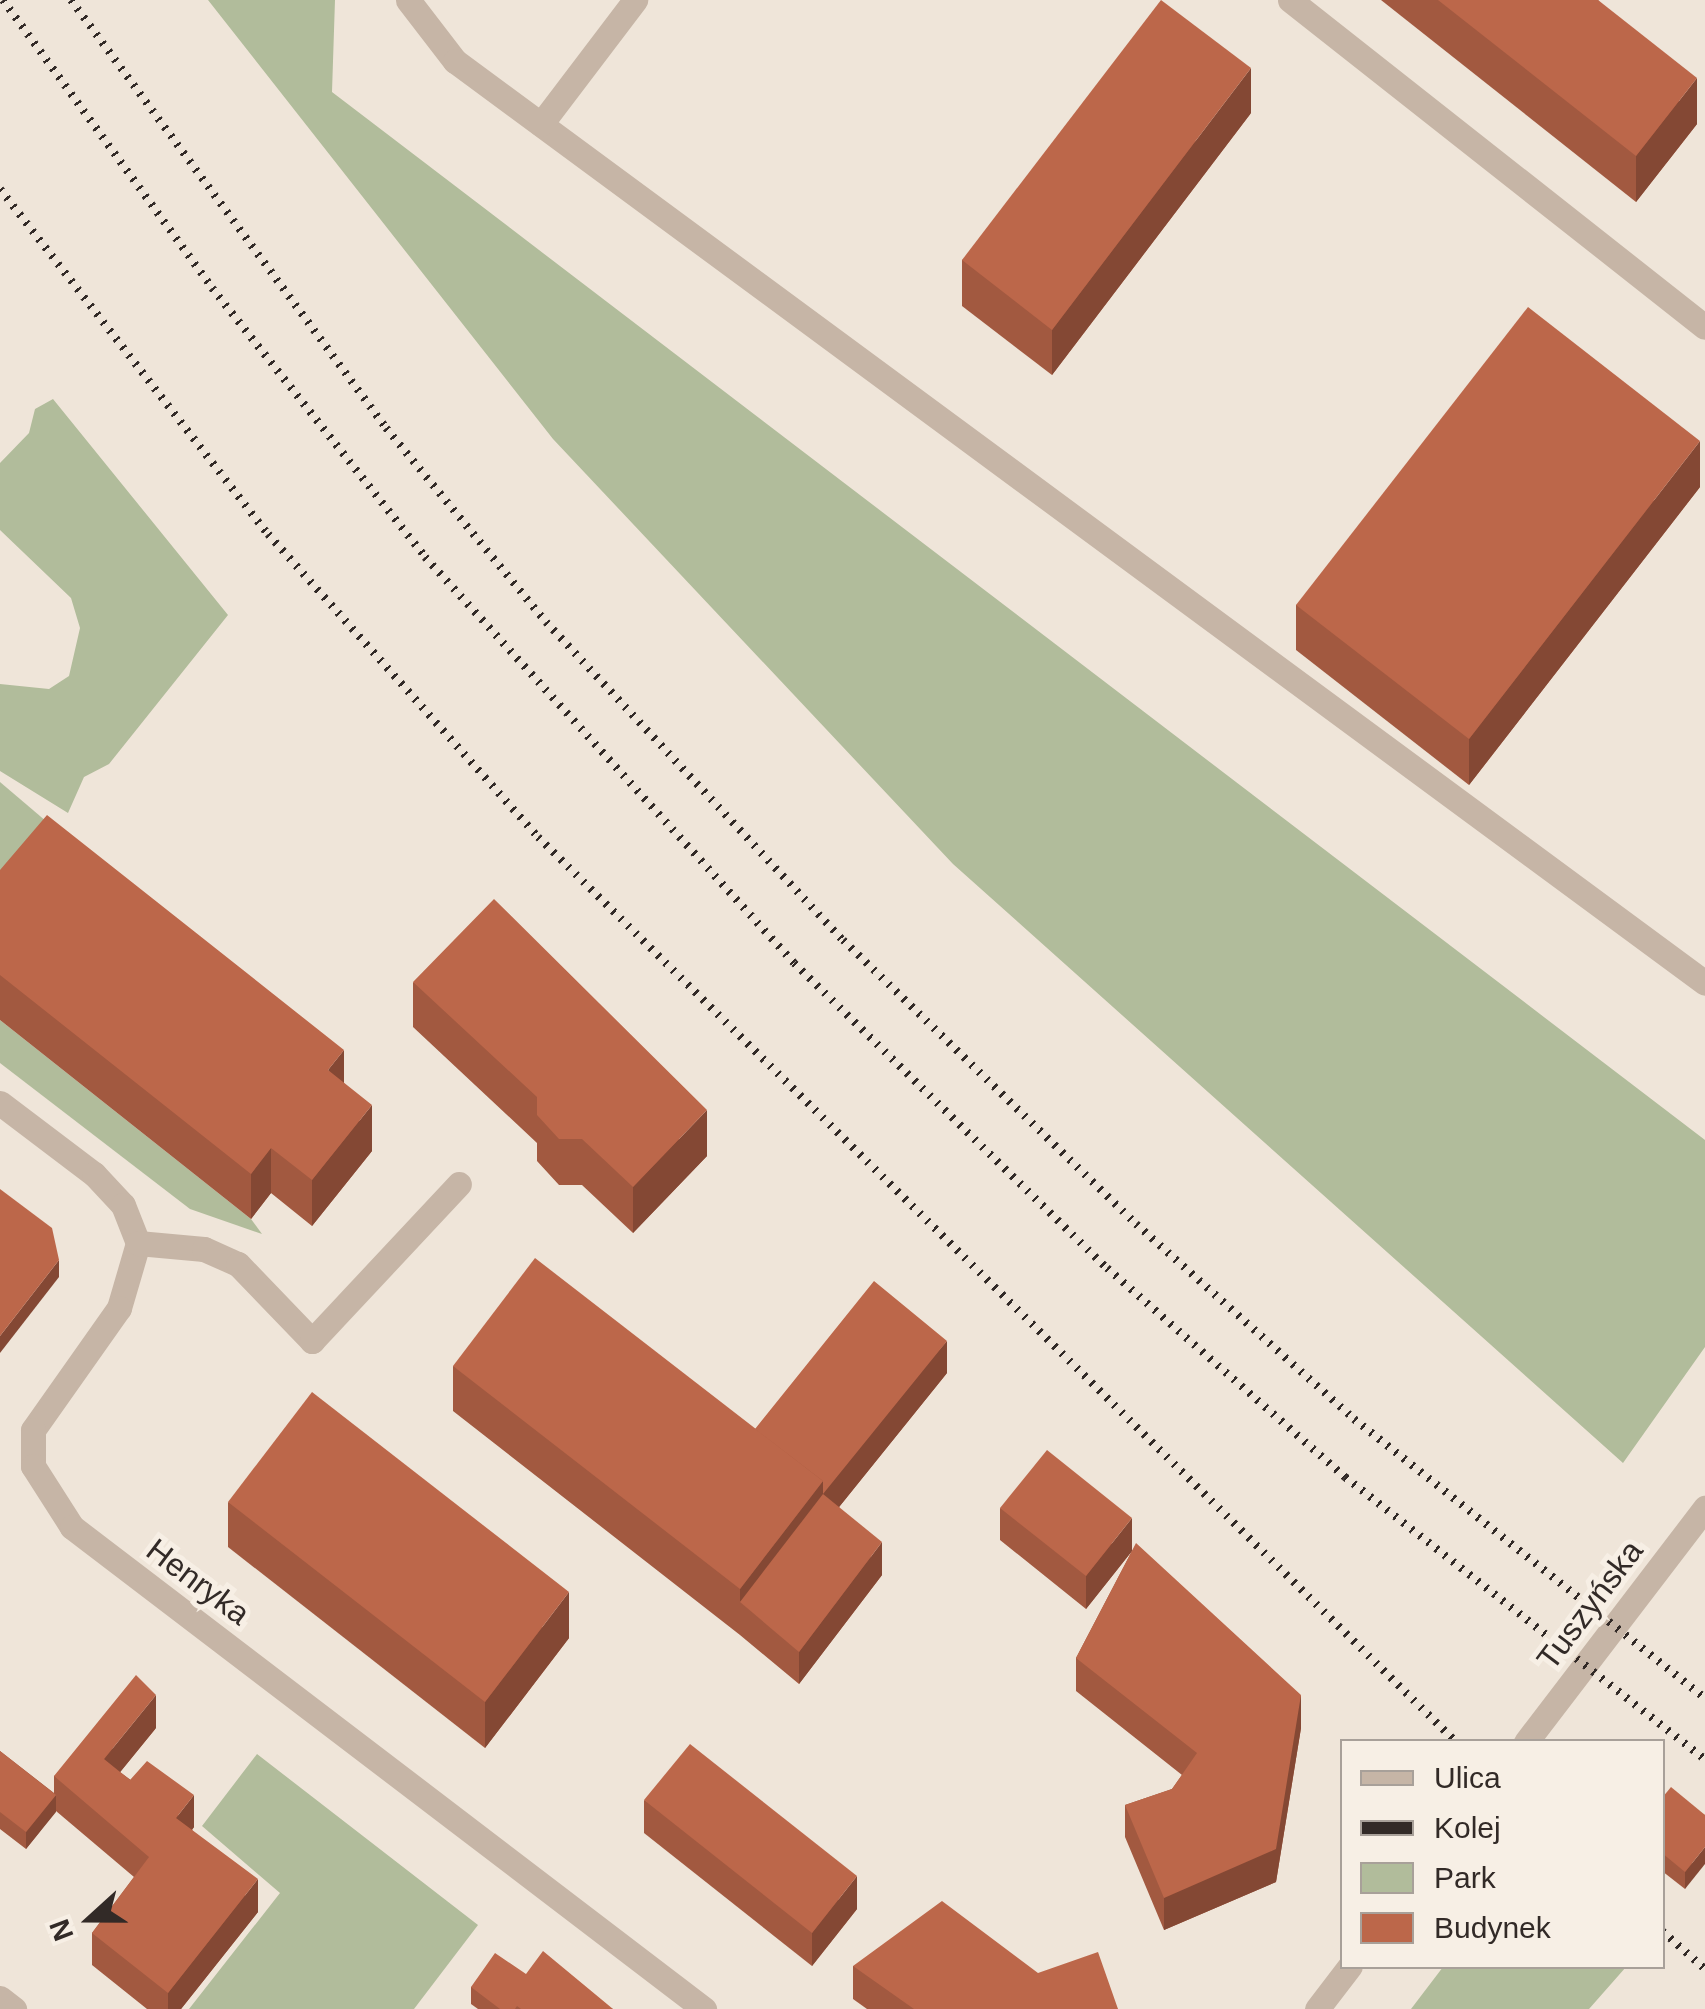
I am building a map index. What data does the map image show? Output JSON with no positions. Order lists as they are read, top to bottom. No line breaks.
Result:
{"streets":{"street":["Henryka","Tuszyńska"]},"legend":["Ulica","Kolej","Park","Budynek"],"north":"left"}
